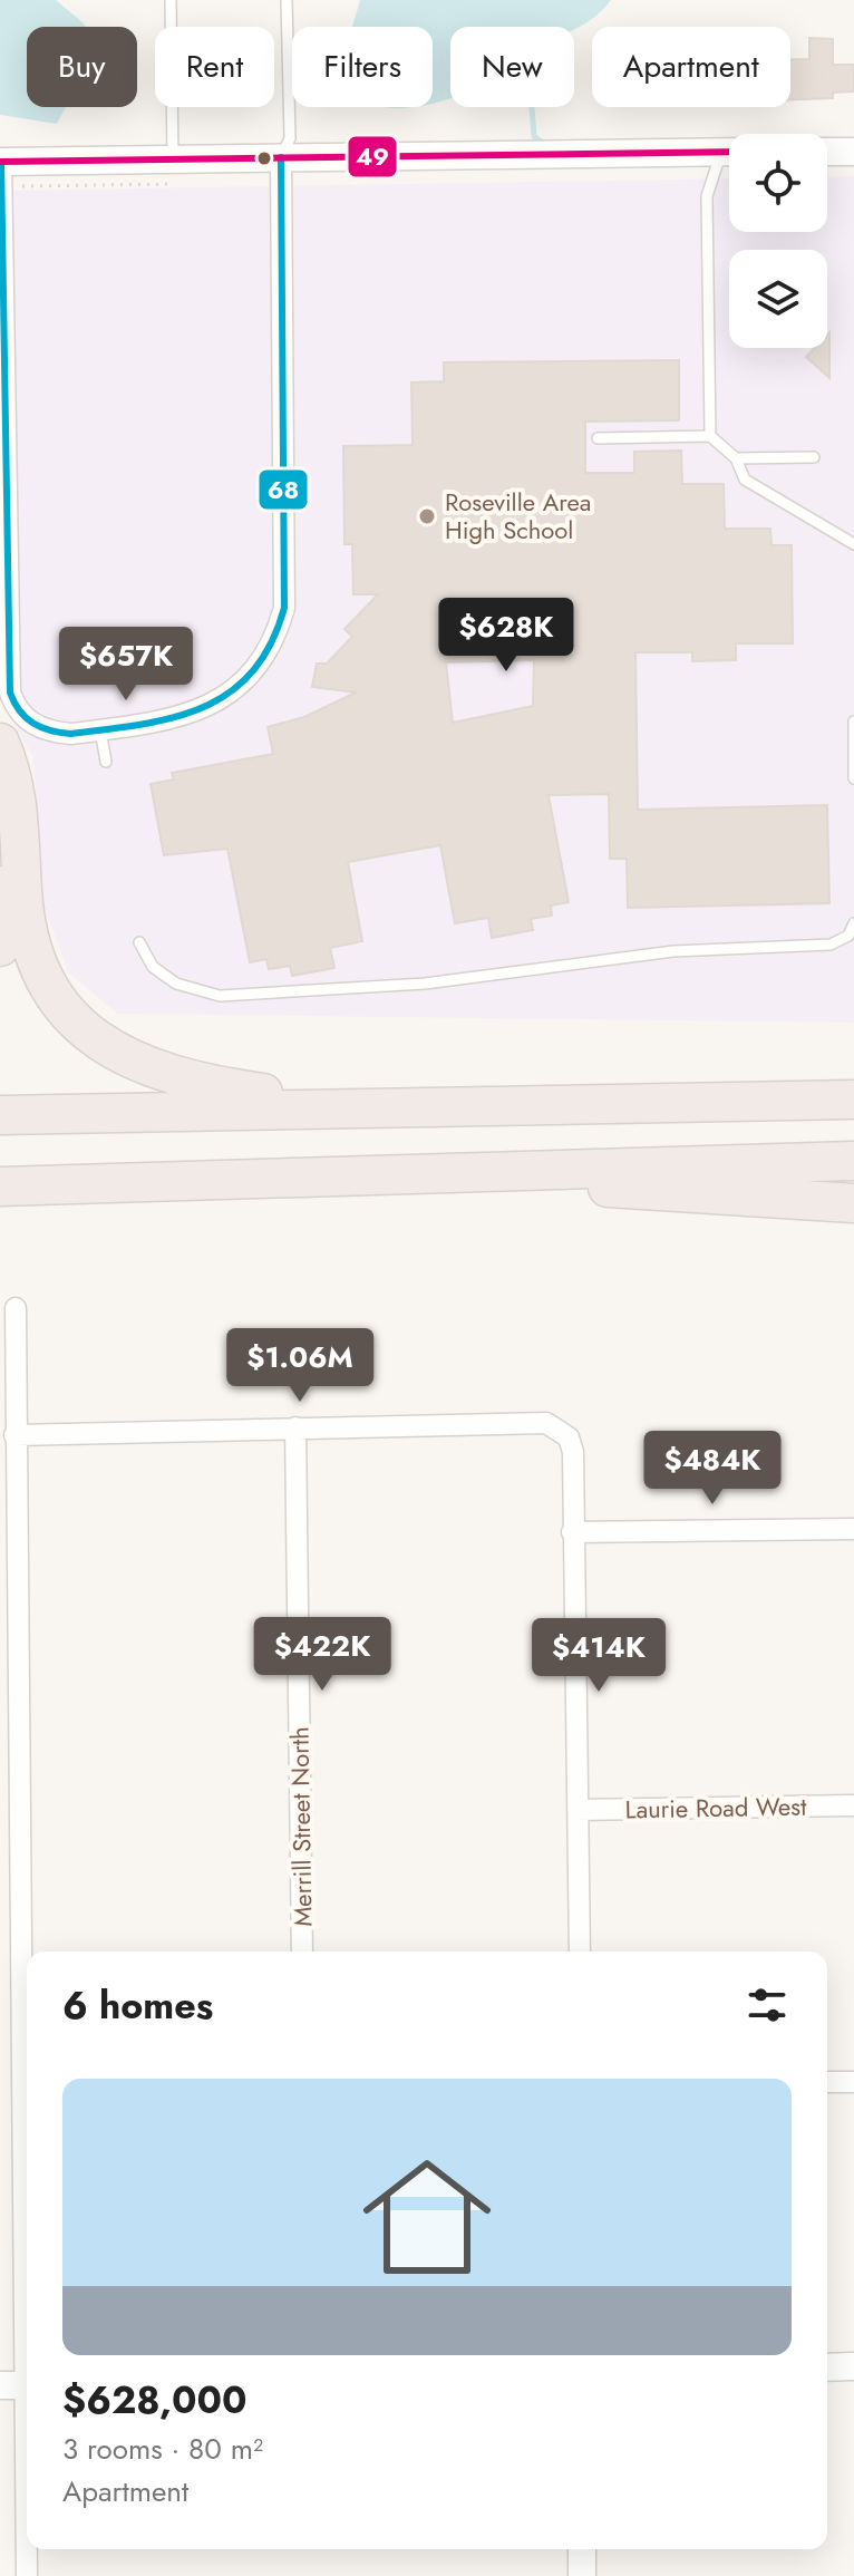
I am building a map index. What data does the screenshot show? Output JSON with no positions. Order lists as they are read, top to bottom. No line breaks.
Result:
{"streets":{"street":["Laurie Road West","Merrill Street North"]},"places":["Roseville Area High School"],"lines":["transit line 49","transit line 68"],"page":{"chip":["Buy","Rent","Filters","New","Apartment"],"price":["$628K","$657K","$1.06M","$484K","$422K","$414K"],"heading":"6 homes","list":[{"name":"$628,000","note":"3 rooms · 80 m² · Apartment"}]}}
